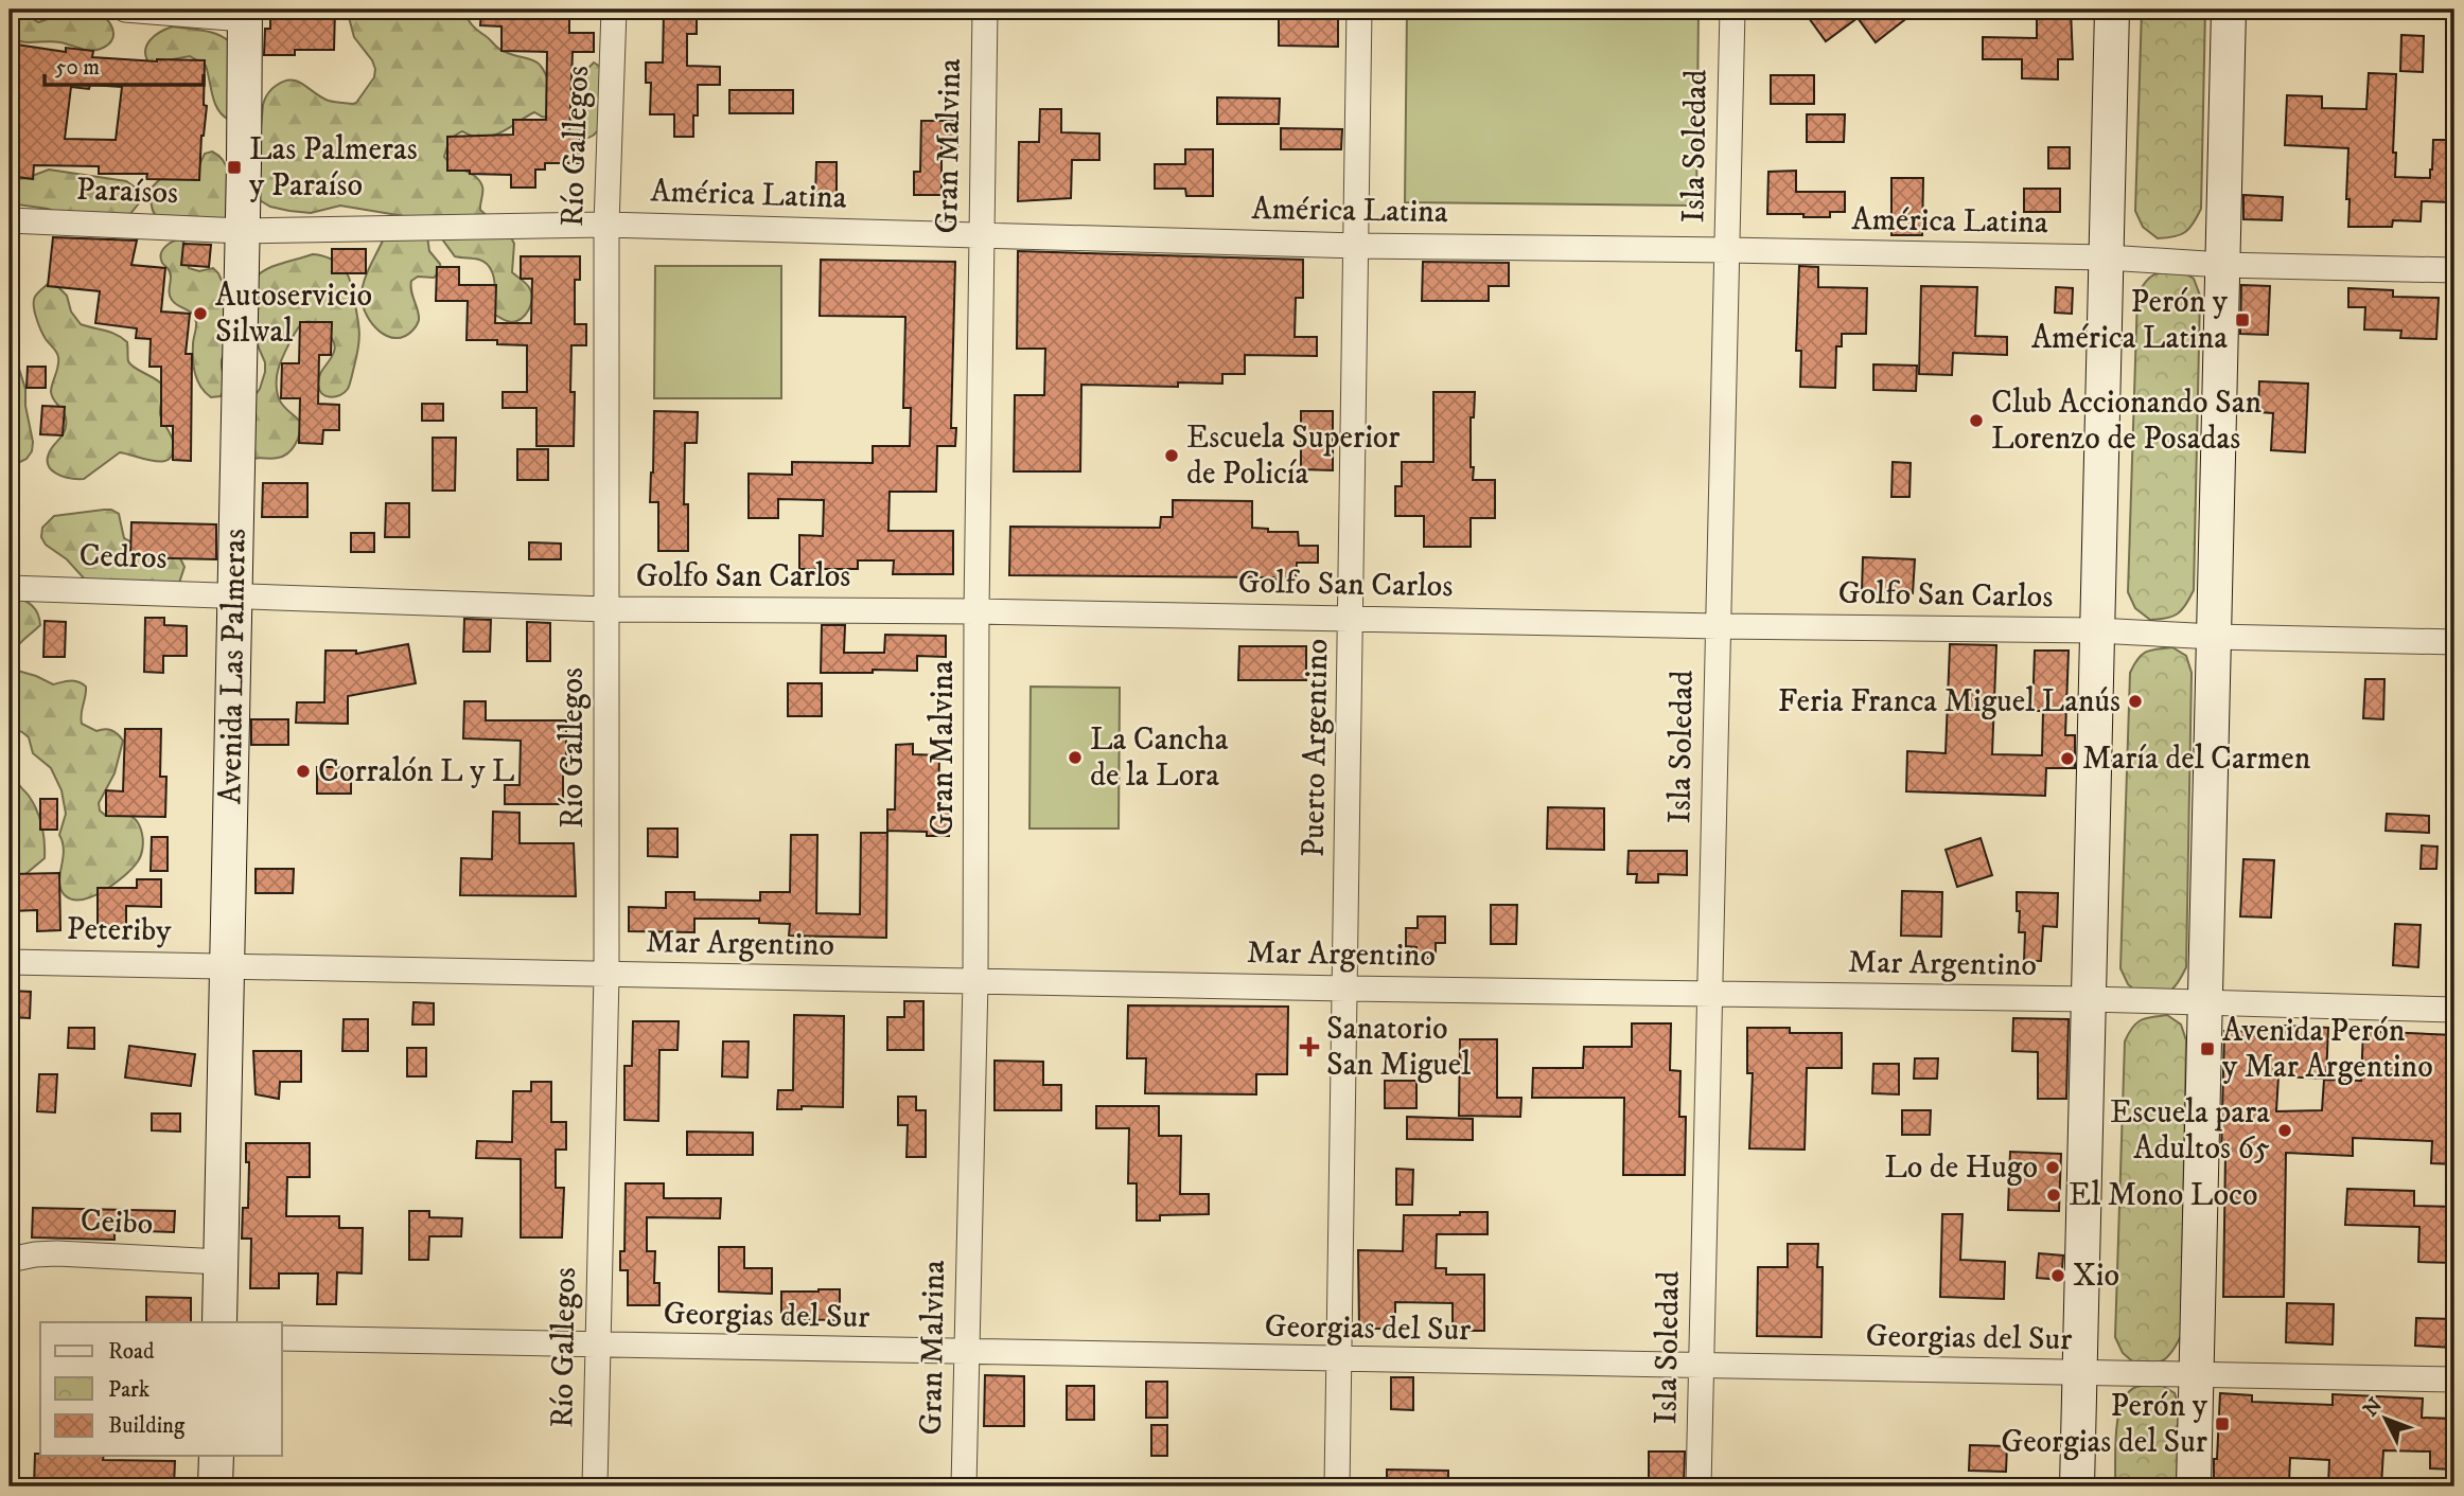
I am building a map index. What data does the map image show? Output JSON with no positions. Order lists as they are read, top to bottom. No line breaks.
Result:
{"streets":{"main road":["Avenida Las Palmeras"],"street":["Río Gallegos","Gran Malvina","Isla Soledad","Paraísos","América Latina","Cedros","Golfo San Carlos","Puerto Argentino","Peteriby","Mar Argentino","Ceibo","Georgias del Sur"]},"crossings":[["Río Gallegos","América Latina"],["Río Gallegos","Golfo San Carlos"],["Río Gallegos","Mar Argentino"],["Río Gallegos","Georgias del Sur"],["Gran Malvina","América Latina"],["Gran Malvina","Golfo San Carlos"],["Gran Malvina","Mar Argentino"],["Gran Malvina","Georgias del Sur"],["Isla Soledad","América Latina"],["Isla Soledad","Golfo San Carlos"],["Isla Soledad","Mar Argentino"],["Isla Soledad","Georgias del Sur"],["Paraísos","América Latina"],["Paraísos","Avenida Las Palmeras"],["América Latina","Avenida Las Palmeras"],["América Latina","Puerto Argentino"],["Cedros","Golfo San Carlos"],["Cedros","Avenida Las Palmeras"],["Golfo San Carlos","Avenida Las Palmeras"],["Golfo San Carlos","Puerto Argentino"],["Avenida Las Palmeras","Peteriby"],["Avenida Las Palmeras","Mar Argentino"],["Avenida Las Palmeras","Ceibo"],["Puerto Argentino","Mar Argentino"],["Puerto Argentino","Georgias del Sur"],["Peteriby","Mar Argentino"]],"places":{"transit":["Las Palmeras y Paraíso","Perón y América Latina","Avenida Perón y Mar Argentino","Perón y Georgias del Sur"],"other":["Autoservicio Silwal","Club Accionando San Lorenzo de Posadas","Escuela Superior de Policía","Feria Franca Miguel Lanús","La Cancha de la Lora","María del Carmen","Corralón L y L","Escuela para Adultos 65","Lo de Hugo","El Mono Loco","Xio"],"health":["Sanatorio San Miguel"]},"legend":["Road","Park","Building"],"scale_bar":"50 m","north":"top left"}
